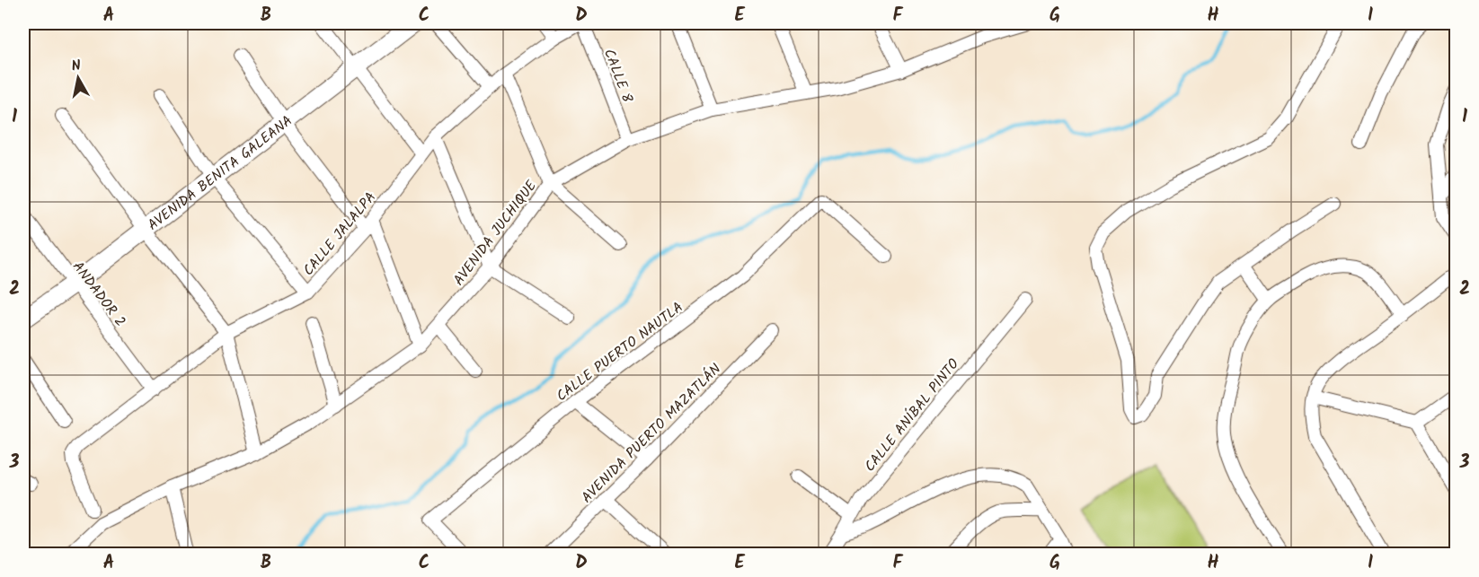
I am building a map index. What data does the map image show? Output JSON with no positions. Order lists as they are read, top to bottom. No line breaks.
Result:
{"streets":{"street":["CALLE 8","AVENIDA BENITA GALEANA","AVENIDA JUCHIQUE","CALLE JALALPA","ANDADOR 2","CALLE PUERTO NAUTLA","CALLE ANÍBAL PINTO","AVENIDA PUERTO MAZATLÁN"]},"crossings":[["CALLE 8","AVENIDA JUCHIQUE"],["CALLE 8","CALLE JALALPA"],["AVENIDA BENITA GALEANA","ANDADOR 2"],["CALLE JALALPA","ANDADOR 2"]],"north":"top","grid":{"columns":["A","B","C","D","E","F","G","H","I"],"rows":["1","2","3"]}}
